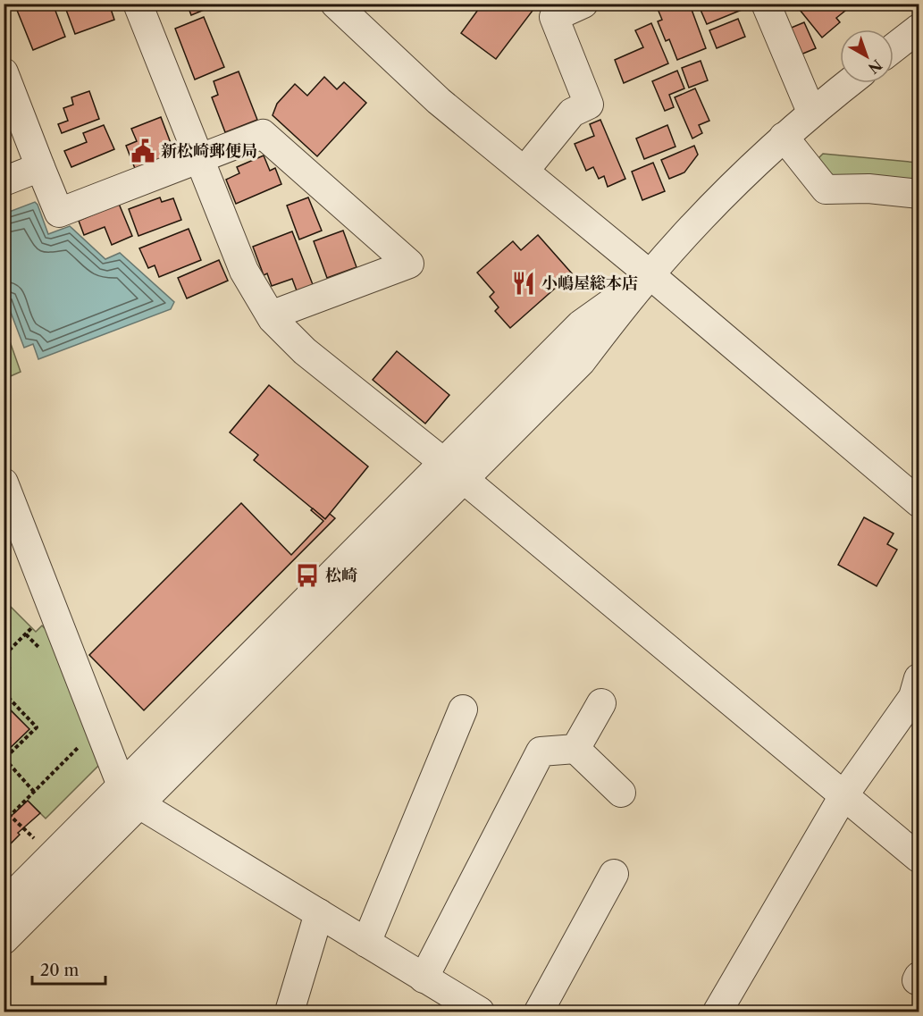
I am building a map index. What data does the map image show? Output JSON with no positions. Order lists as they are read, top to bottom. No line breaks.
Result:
{"places":{"public building":["新松崎郵便局"],"restaurant":["小嶋屋総本店"],"bus stop":["松崎"]},"scale_bar":"20 m","north":"bottom right"}
